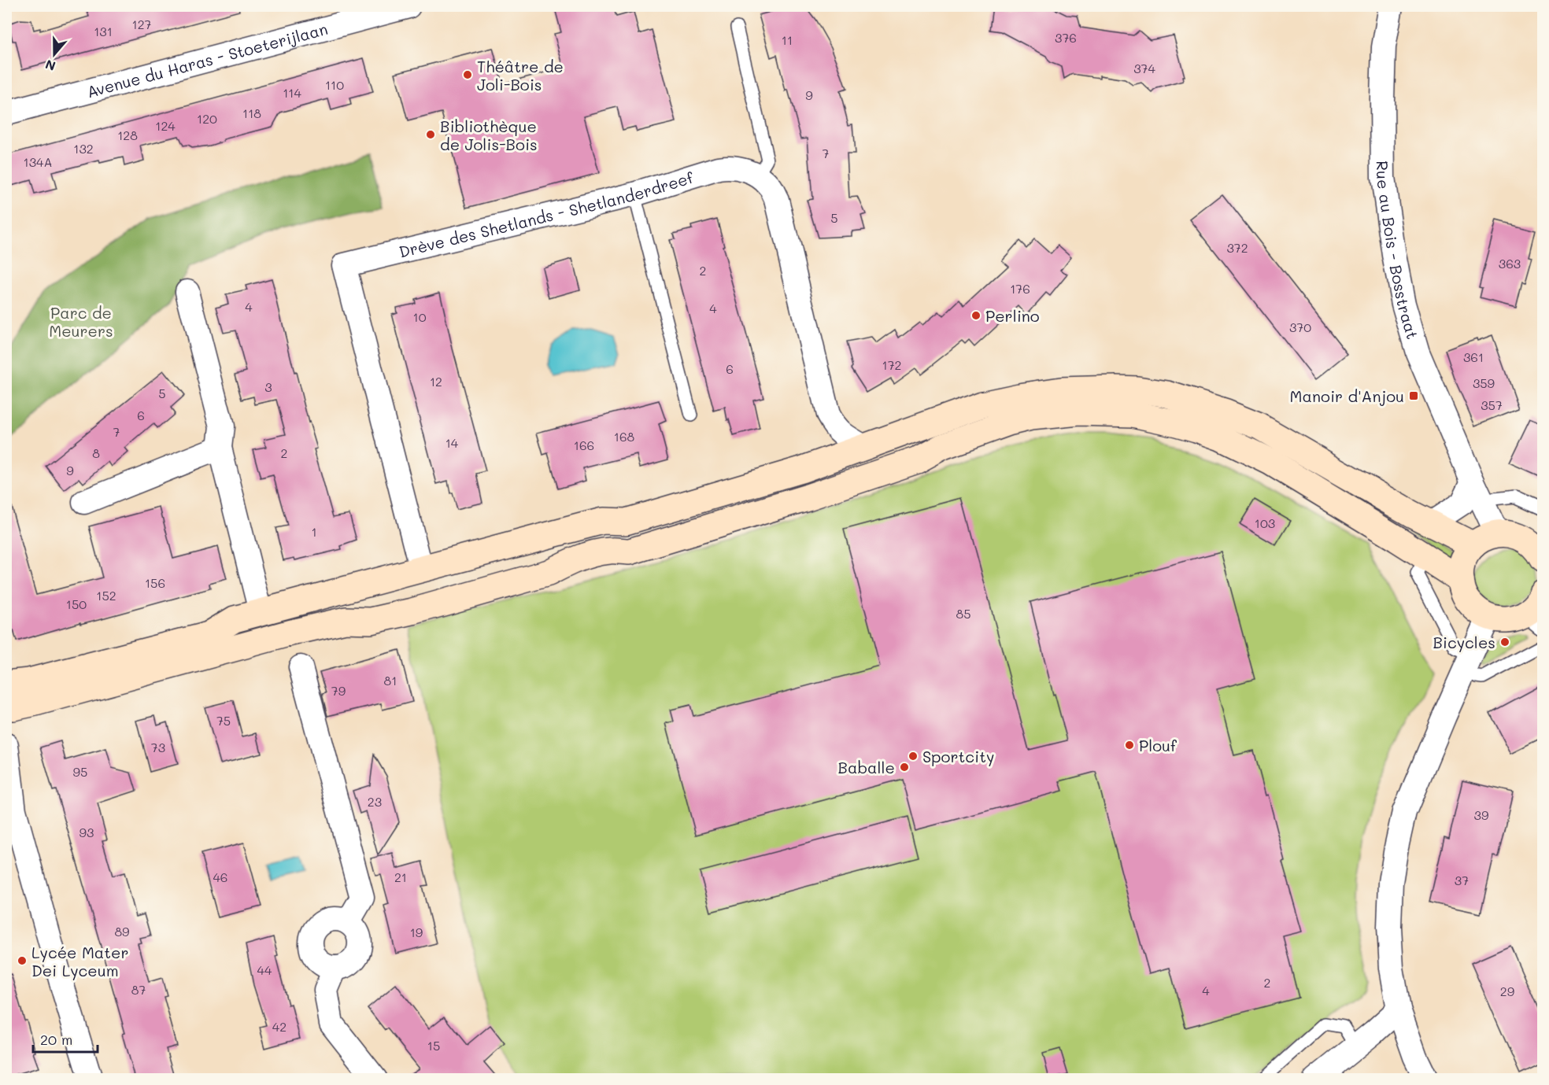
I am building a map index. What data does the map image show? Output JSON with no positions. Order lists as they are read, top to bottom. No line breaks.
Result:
{"streets":{"street":["Avenue du Haras - Stoeterijlaan","Drève des Shetlands - Shetlanderdreef","Rue au Bois - Bosstraat"]},"parks":["Parc de Meurers"],"places":{"other":["Théâtre de Joli-Bois","Bibliothèque de Jolis-Bois","Perlino","Bicycles","Plouf","Sportcity","Baballe","Lycée Mater Dei Lyceum"],"transit":["Manoir d'Anjou"]},"house_numbers":["127","131","376","11","374","110","114","9","118","120","124","128","132","7","134A","5","372","363","2","176","4","4","10","370","361","172","6","12","359","3","5","357","6","7","168","14","166","8","2","9","103","1","156","152","150","85","81","79","75","73","95","23","39","93","46","21","37","89","19","44","2","87","4","29","42","15"],"scale_bar":"20 m","north":"bottom"}
